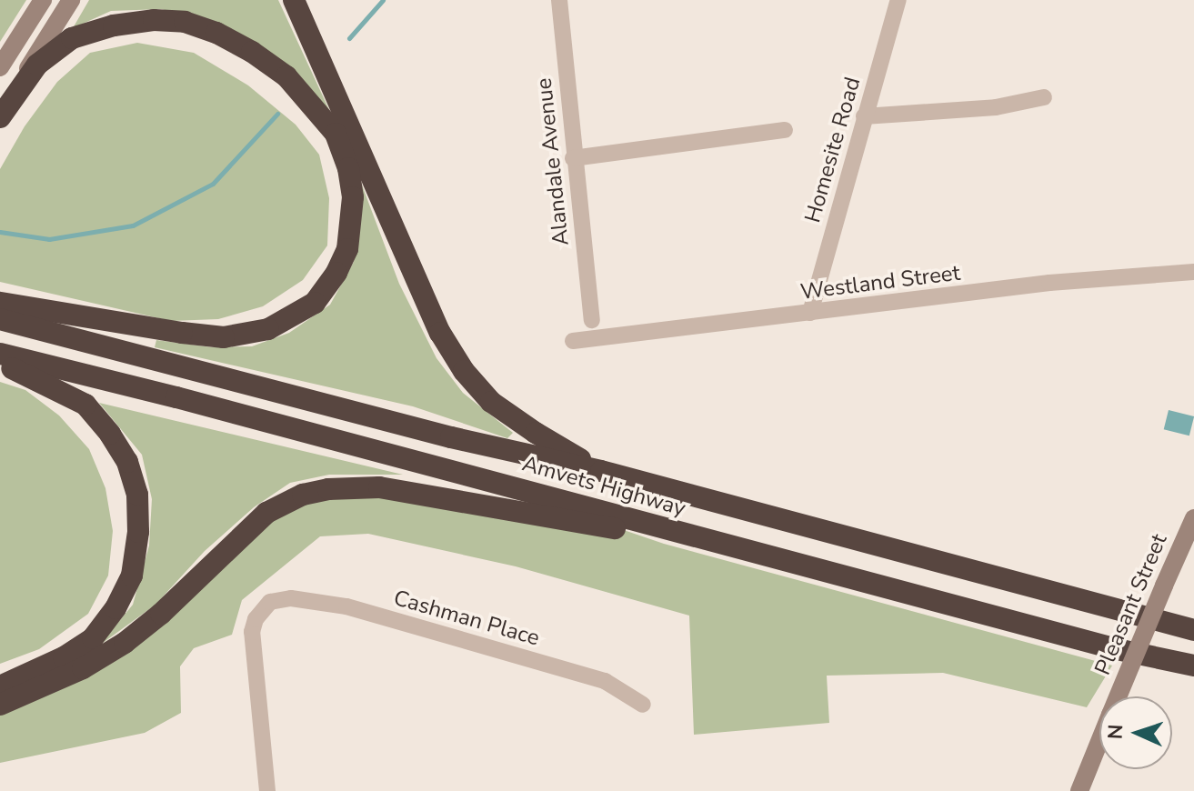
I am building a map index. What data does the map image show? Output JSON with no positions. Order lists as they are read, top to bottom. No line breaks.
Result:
{"streets":{"highway":["Amvets Highway"],"main road":["Pleasant Street"],"street":["Homesite Road","Alandale Avenue","Westland Street","Cashman Place"]},"crossings":[["Homesite Road","Westland Street"]],"north":"left"}
